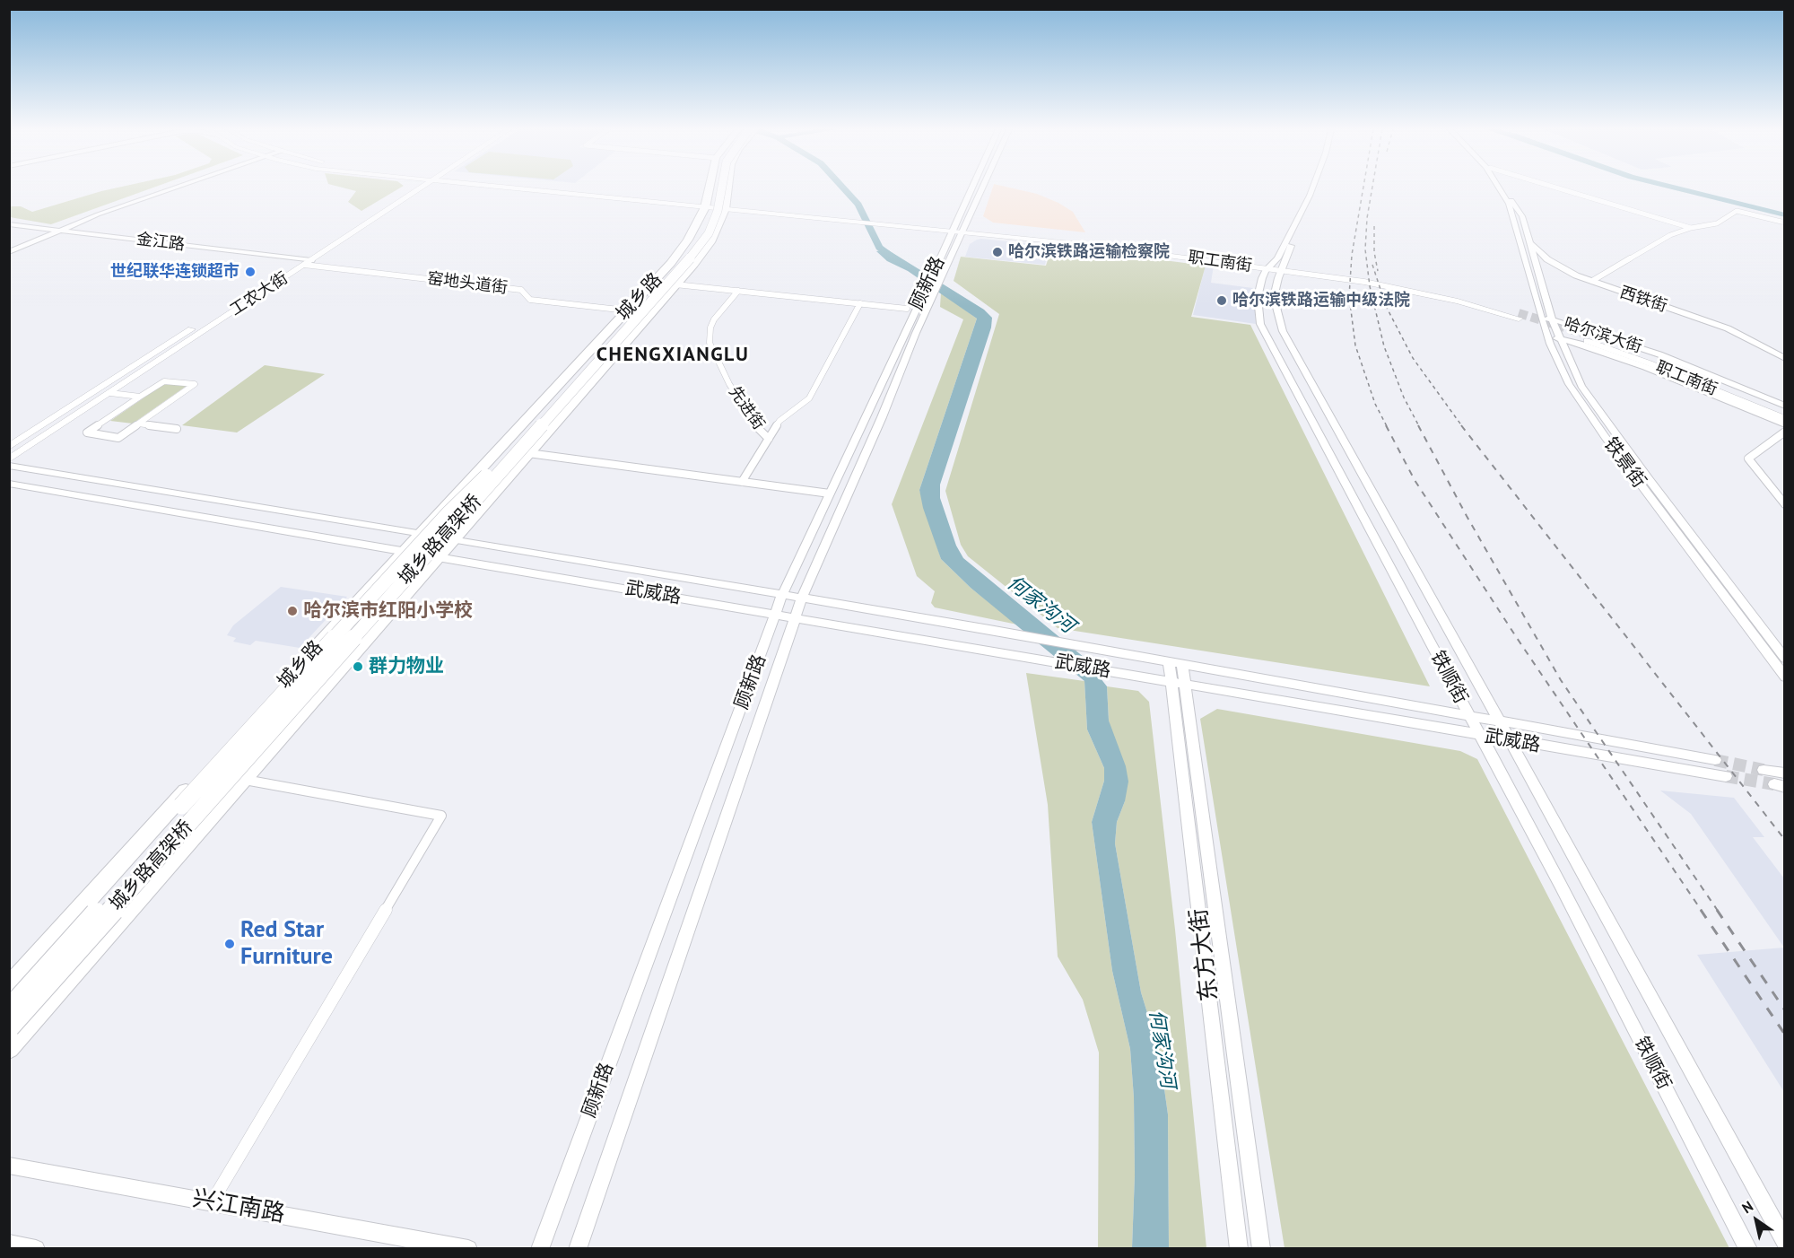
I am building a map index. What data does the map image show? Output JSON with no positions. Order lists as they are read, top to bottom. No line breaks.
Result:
{"streets":{"highway":["城乡路","城乡路高架桥"],"main road":["金江路","职工南街","顾新路","工农大街","西铁街","哈尔滨大街","铁景街","武威路","铁顺街","东方大街","兴江南路"],"street":["窑地头道街","先进街"]},"crossings":[["金江路","窑地头道街"],["金江路","工农大街"],["职工南街","顾新路"],["职工南街","城乡路"],["职工南街","哈尔滨大街"],["职工南街","铁顺街"],["窑地头道街","工农大街"],["窑地头道街","城乡路"],["顾新路","武威路"],["城乡路","武威路"],["西铁街","铁景街"],["哈尔滨大街","铁景街"],["武威路","铁顺街"],["武威路","东方大街"]],"districts":["CHENGXIANGLU"],"water":["何家沟河"],"places":["哈尔滨铁路运输检察院","世纪联华连锁超市","哈尔滨铁路运输中级法院","哈尔滨市红阳小学校","群力物业","Red Star Furniture"],"north":"top left"}
